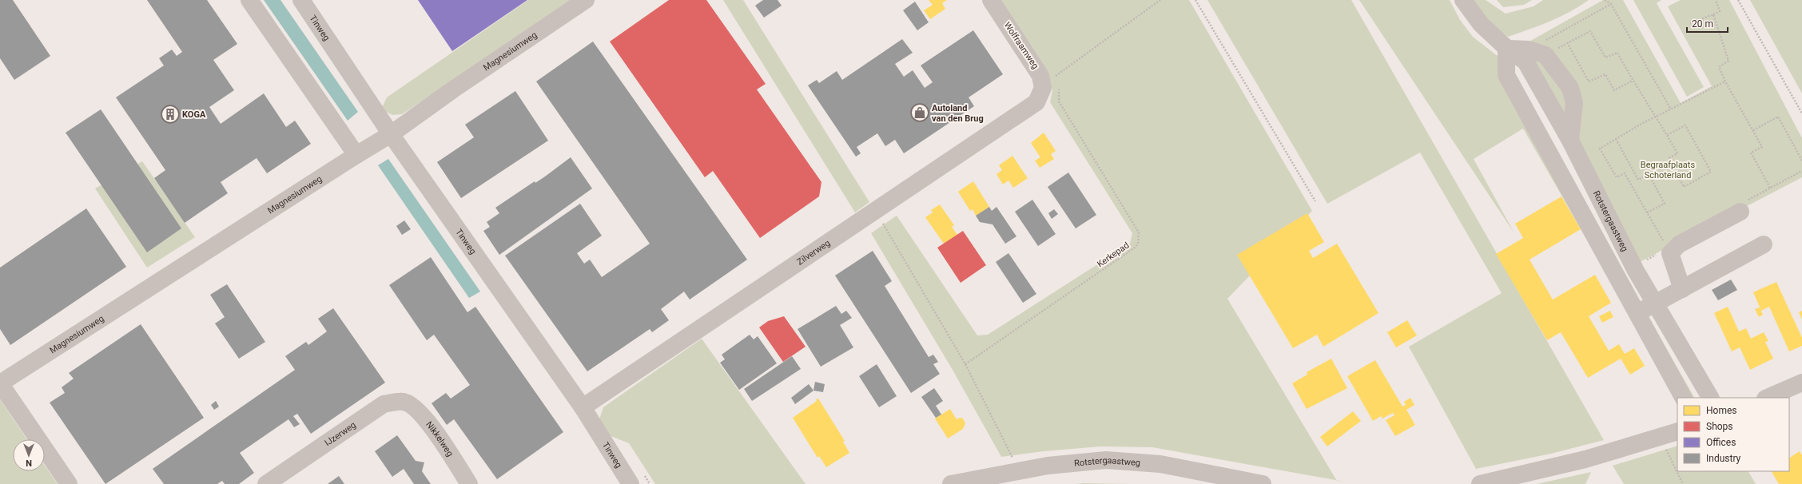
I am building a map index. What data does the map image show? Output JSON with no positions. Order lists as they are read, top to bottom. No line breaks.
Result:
{"streets":{"street":["Tinweg","Wolfraamweg","Magnesiumweg","Rotstergaastweg","Zilverweg","IJzerweg","Nikkelweg"],"path":["Kerkepad"]},"crossings":[["Tinweg","Magnesiumweg"],["Tinweg","Zilverweg"],["Wolfraamweg","Zilverweg"],["IJzerweg","Nikkelweg"]],"parks":["Begraafplaats Schoterland"],"places":{"shop":["Autoland van den Brug"],"building":["KOGA"]},"legend":["Homes","Shops","Offices","Industry"],"scale_bar":"20 m","north":"bottom"}
